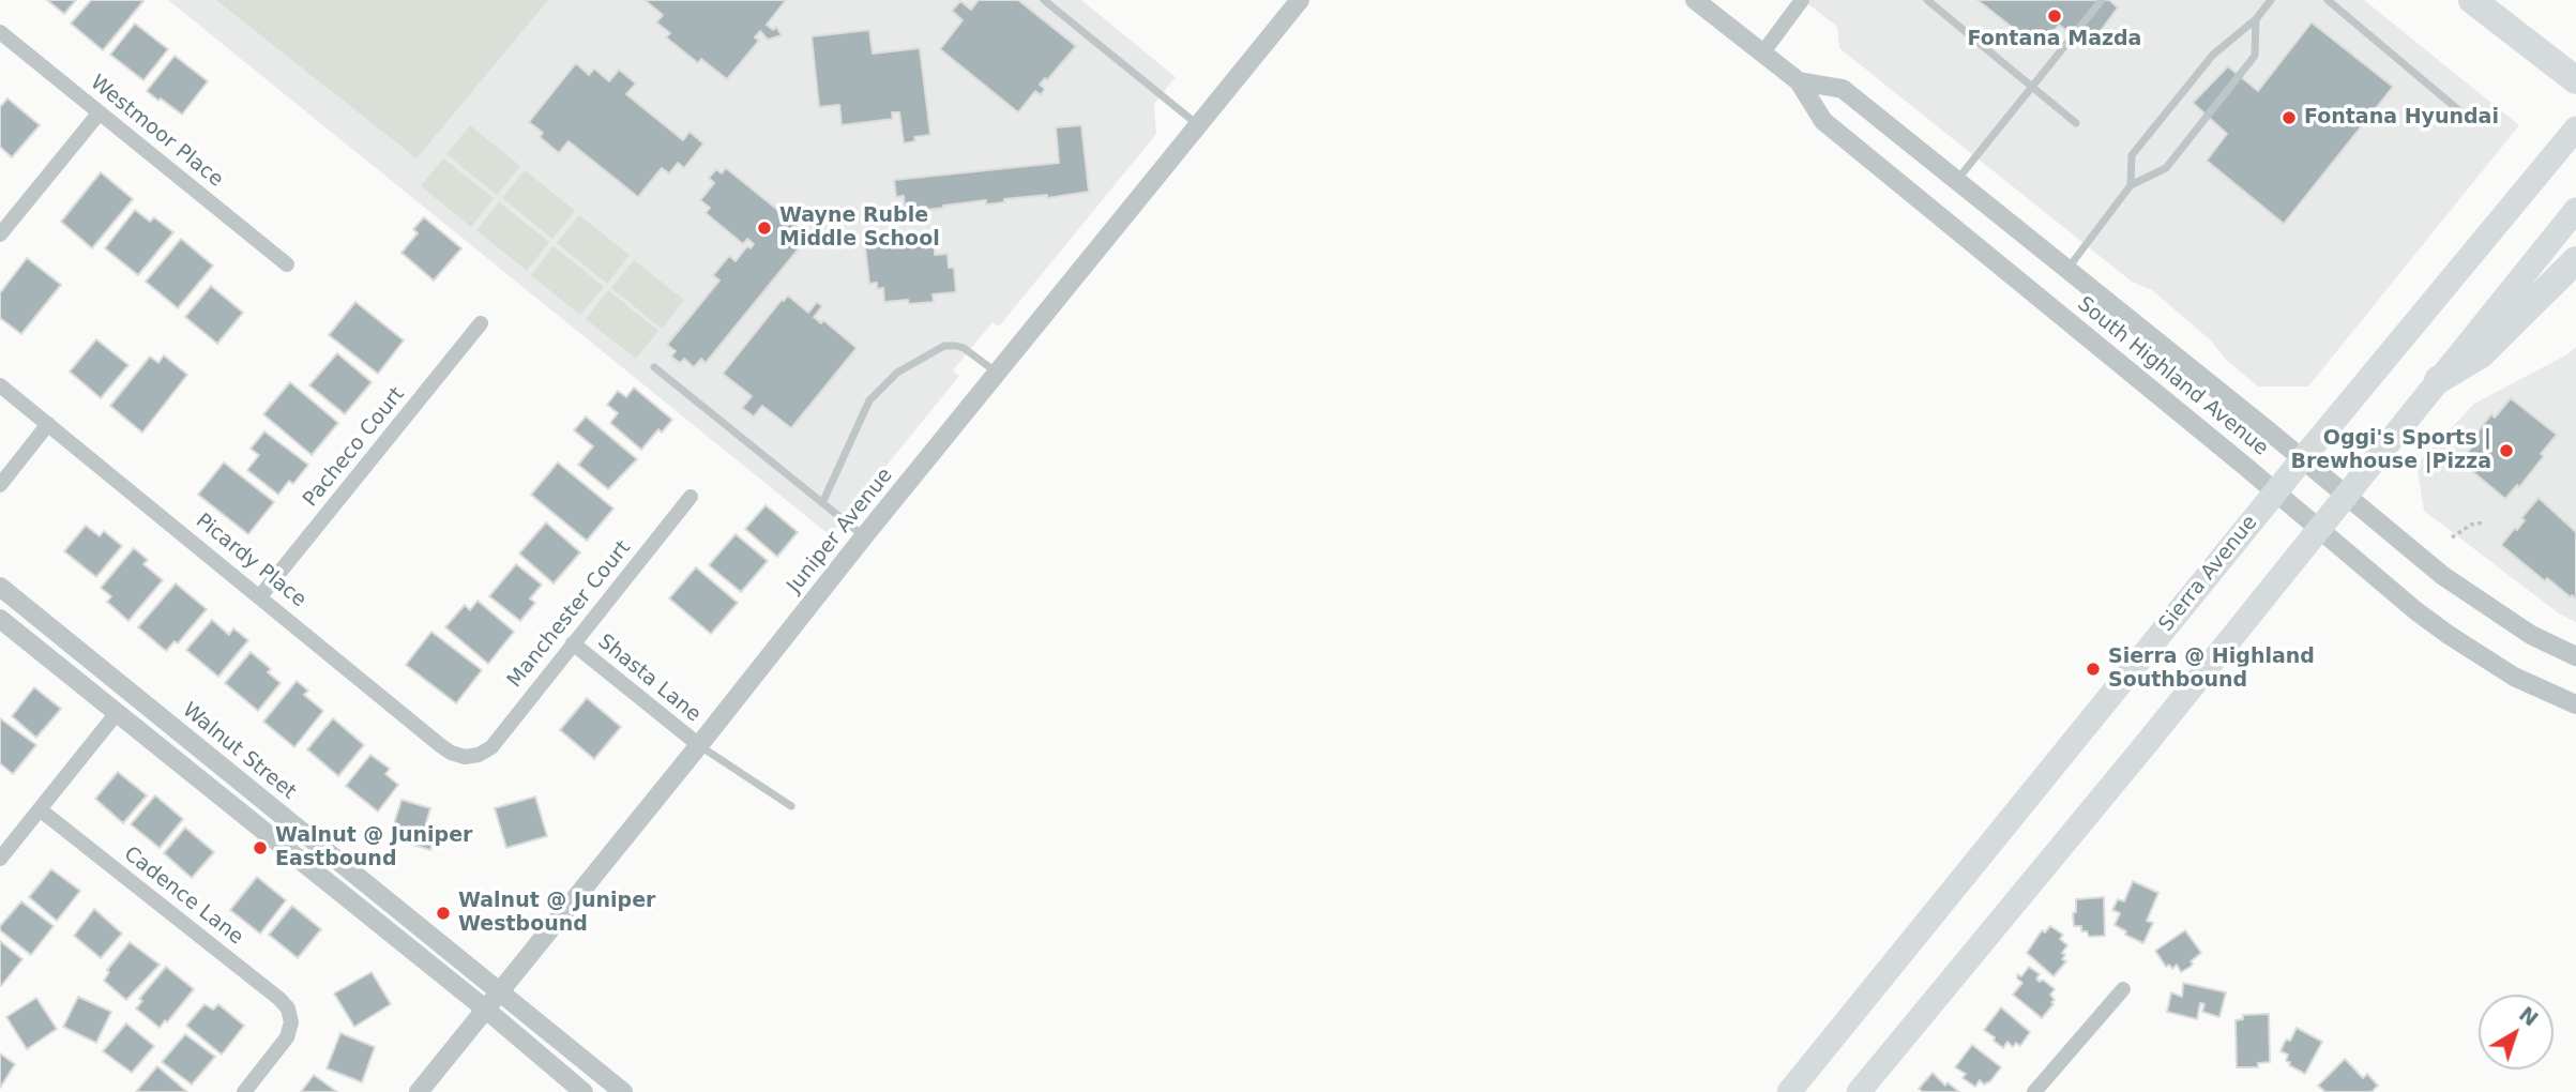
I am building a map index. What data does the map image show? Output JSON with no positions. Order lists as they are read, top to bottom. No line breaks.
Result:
{"streets":{"main road":["Sierra Avenue"],"street":["Westmoor Place","South Highland Avenue","Pacheco Court","Juniper Avenue","Picardy Place","Manchester Court","Shasta Lane","Walnut Street","Cadence Lane"]},"crossings":[["South Highland Avenue","Sierra Avenue"],["Pacheco Court","Picardy Place"],["Juniper Avenue","Shasta Lane"],["Juniper Avenue","Walnut Street"],["Picardy Place","Manchester Court"],["Manchester Court","Shasta Lane"]],"places":["Fontana Mazda","Fontana Hyundai","Wayne Ruble Middle School","Oggi's Sports | Brewhouse |Pizza","Sierra @ Highland Southbound","Walnut @ Juniper Eastbound","Walnut @ Juniper Westbound"],"north":"top right"}
